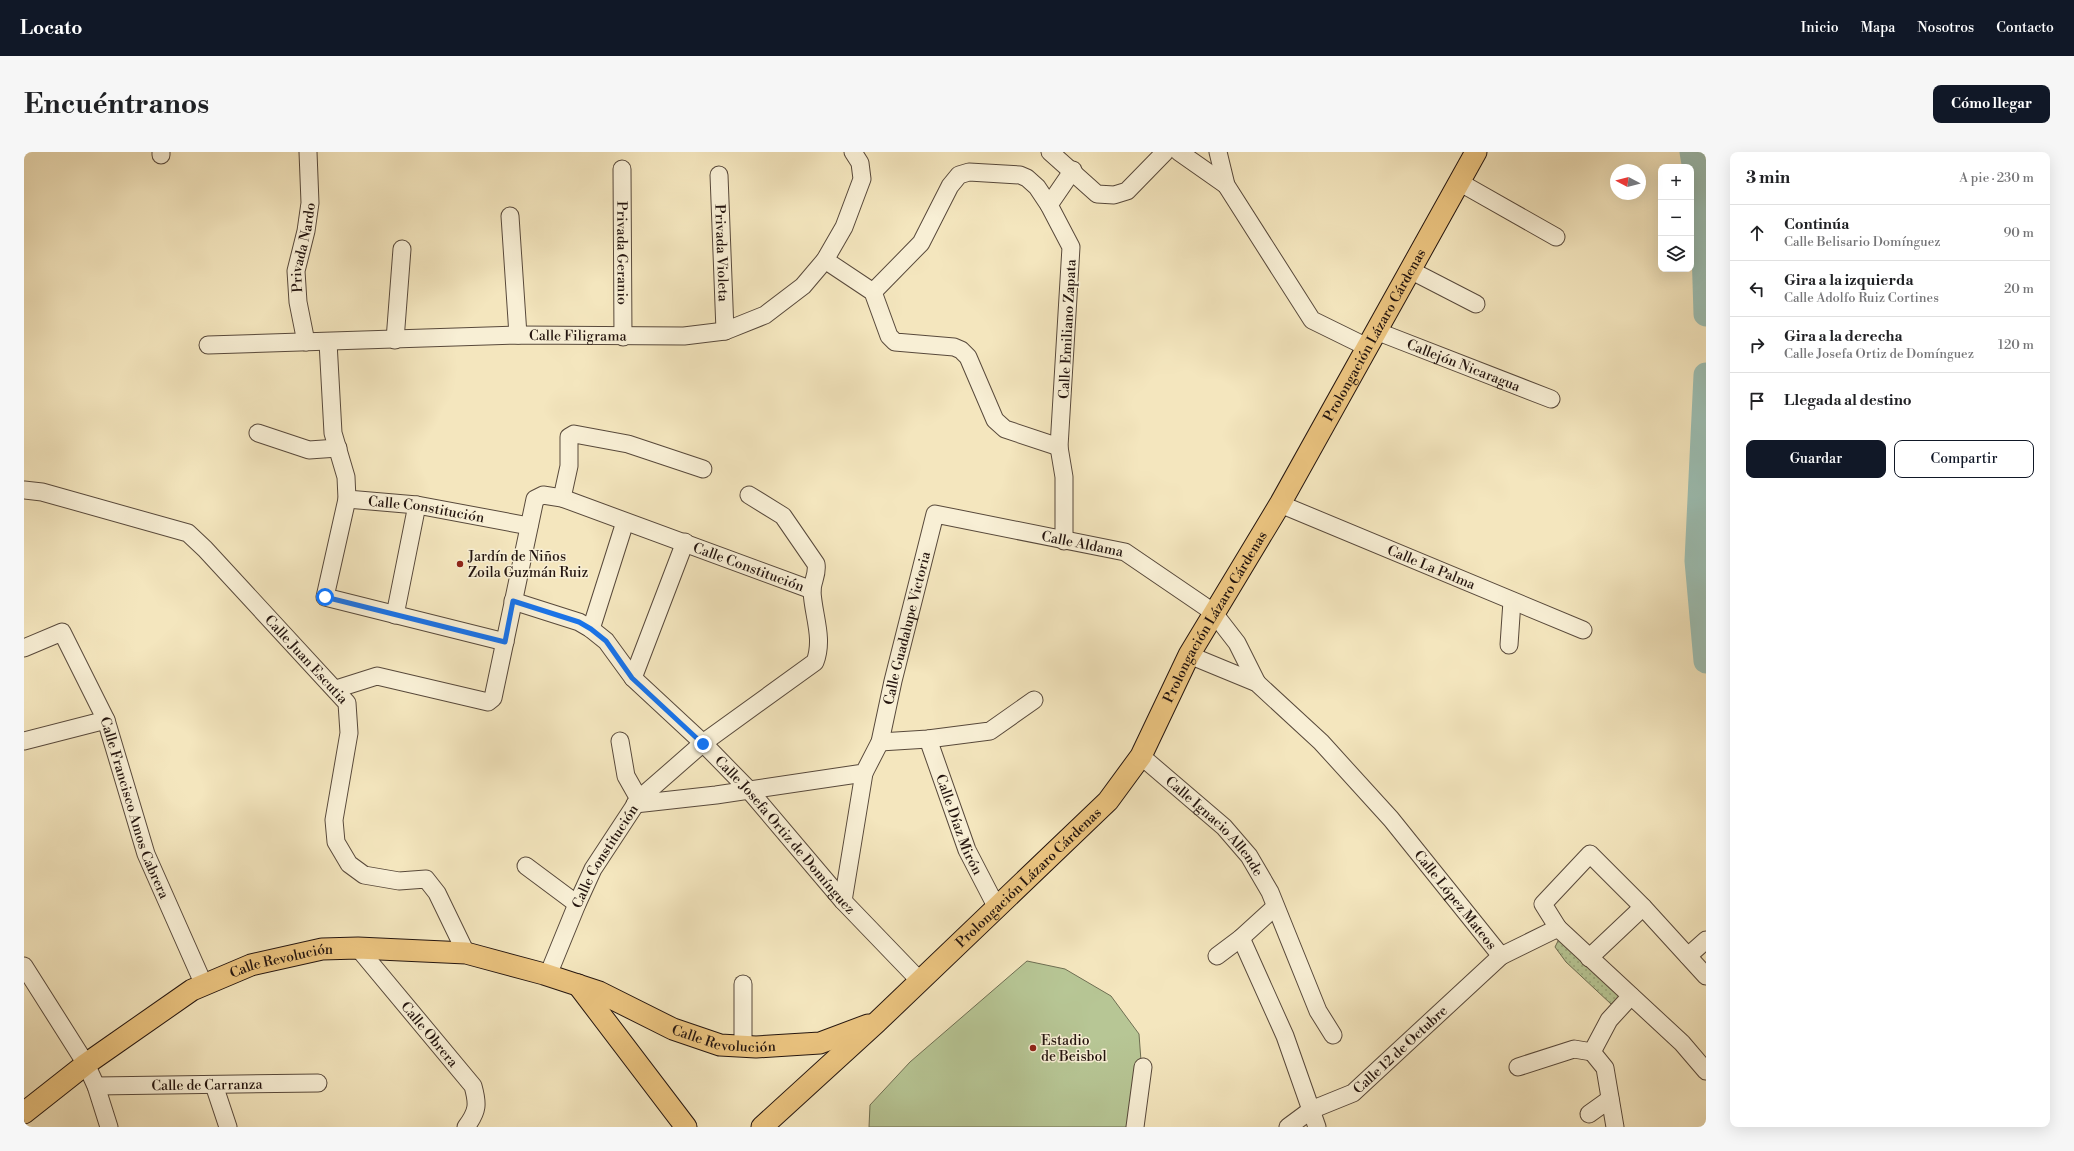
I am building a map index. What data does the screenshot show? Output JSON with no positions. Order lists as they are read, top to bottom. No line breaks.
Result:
{"streets":{"main road":["Prolongación Lázaro Cárdenas","Calle Revolución"],"street":["Privada Nardo","Privada Geranio","Privada Violeta","Calle Emiliano Zapata","Calle Filigrama","Callejón Nicaragua","Calle Constitución","Calle Aldama","Calle La Palma","Calle Guadalupe Victoria","Calle Juan Escutia","Calle Francisco Amos Cabrera","Calle Díaz Mirón","Calle Ignacio Allende","Calle Josefa Ortiz de Domínguez","Calle López Mateos","Calle Obrera","Calle 12 de Octubre","Calle de Carranza"]},"crossings":[["Privada Nardo","Calle Filigrama"],["Privada Geranio","Calle Filigrama"],["Privada Violeta","Calle Filigrama"],["Calle Emiliano Zapata","Calle Aldama"],["Prolongación Lázaro Cárdenas","Callejón Nicaragua"],["Prolongación Lázaro Cárdenas","Calle Aldama"],["Prolongación Lázaro Cárdenas","Calle La Palma"],["Prolongación Lázaro Cárdenas","Calle Díaz Mirón"],["Prolongación Lázaro Cárdenas","Calle Ignacio Allende"],["Prolongación Lázaro Cárdenas","Calle Josefa Ortiz de Domínguez"],["Prolongación Lázaro Cárdenas","Calle López Mateos"],["Prolongación Lázaro Cárdenas","Calle Revolución"],["Calle Constitución","Calle Josefa Ortiz de Domínguez"],["Calle Constitución","Calle Revolución"],["Calle Aldama","Calle Guadalupe Victoria"],["Calle Aldama","Calle López Mateos"],["Calle Juan Escutia","Calle Revolución"],["Calle Francisco Amos Cabrera","Calle Revolución"],["Calle López Mateos","Calle 12 de Octubre"],["Calle Revolución","Calle Obrera"]],"places":["Jardín de Niños Zoila Guzmán Ruiz","Estadio de Beisbol"],"north":"left","page":{"header":"Locato","nav":["Inicio","Mapa","Nosotros","Contacto"],"buttons":["Cómo llegar",["Guardar","Compartir"]],"title":"Encuéntranos","heading":["3 min","A pie · 230 m"],"map_buttons":["+","−"],"list":[["Continúa","Calle Belisario Domínguez","90 m"],["Gira a la izquierda","Calle Adolfo Ruiz Cortines","20 m"],["Gira a la derecha","Calle Josefa Ortiz de Domínguez","120 m"],"Llegada al destino"]}}
